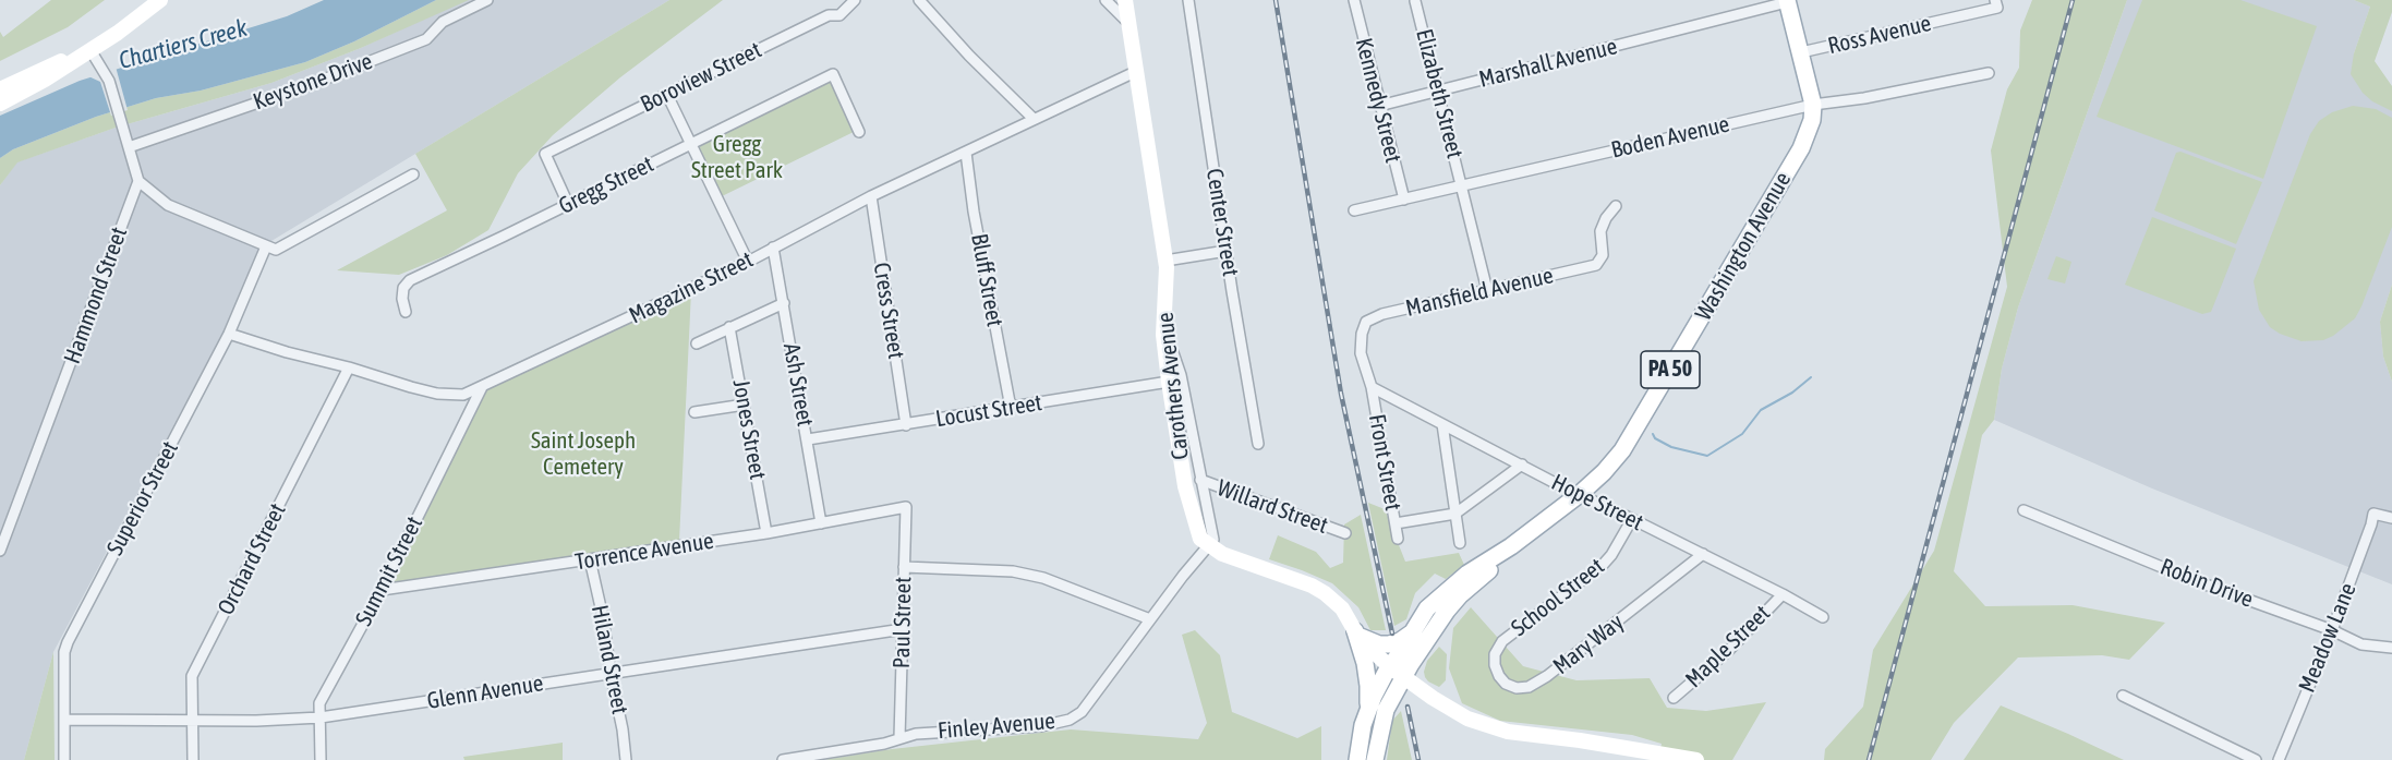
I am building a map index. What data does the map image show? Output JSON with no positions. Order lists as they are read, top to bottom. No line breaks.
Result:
{"streets":{"main road":["Washington Avenue","PA 50"],"street":["Ross Avenue","Marshall Avenue","Boroview Street","Keystone Drive","Elizabeth Street","Kennedy Street","Boden Avenue","Gregg Street","Center Street","Bluff Street","Magazine Street","Mansfield Avenue","Hammond Street","Cress Street","Ash Street","Carothers Avenue","Locust Street","Jones Street","Front Street","Superior Street","Hope Street","Willard Street","Torrence Avenue","Orchard Street","Summit Street","Robin Drive","School Street","Paul Street","Meadow Lane","Mary Way","Maple Street","Hiland Street","Glenn Avenue","Finley Avenue"]},"crossings":[["Ross Avenue","Washington Avenue"],["Marshall Avenue","Elizabeth Street"],["Marshall Avenue","Kennedy Street"],["Marshall Avenue","Washington Avenue"],["Boroview Street","Gregg Street"],["Elizabeth Street","Boden Avenue"],["Elizabeth Street","Mansfield Avenue"],["Kennedy Street","Boden Avenue"],["Boden Avenue","Washington Avenue"],["Washington Avenue","Hope Street"],["Bluff Street","Magazine Street"],["Bluff Street","Locust Street"],["Magazine Street","Cress Street"],["Magazine Street","Ash Street"],["Magazine Street","Carothers Avenue"],["Magazine Street","Superior Street"],["Magazine Street","Orchard Street"],["Magazine Street","Summit Street"],["Mansfield Avenue","Front Street"],["Mansfield Avenue","Hope Street"],["Cress Street","Locust Street"],["Ash Street","Locust Street"],["Ash Street","Torrence Avenue"],["Carothers Avenue","Locust Street"],["Carothers Avenue","Finley Avenue"],["Jones Street","Torrence Avenue"],["Front Street","Hope Street"],["Superior Street","Glenn Avenue"],["Hope Street","School Street"],["Hope Street","Mary Way"],["Hope Street","Maple Street"],["Torrence Avenue","Summit Street"],["Torrence Avenue","Paul Street"],["Torrence Avenue","Hiland Street"],["Orchard Street","Glenn Avenue"],["Summit Street","Glenn Avenue"],["Robin Drive","Meadow Lane"],["School Street","Mary Way"],["Paul Street","Glenn Avenue"],["Paul Street","Finley Avenue"],["Hiland Street","Glenn Avenue"]],"water":["Chartiers Creek"],"parks":["Gregg Street Park","Saint Joseph Cemetery"]}
